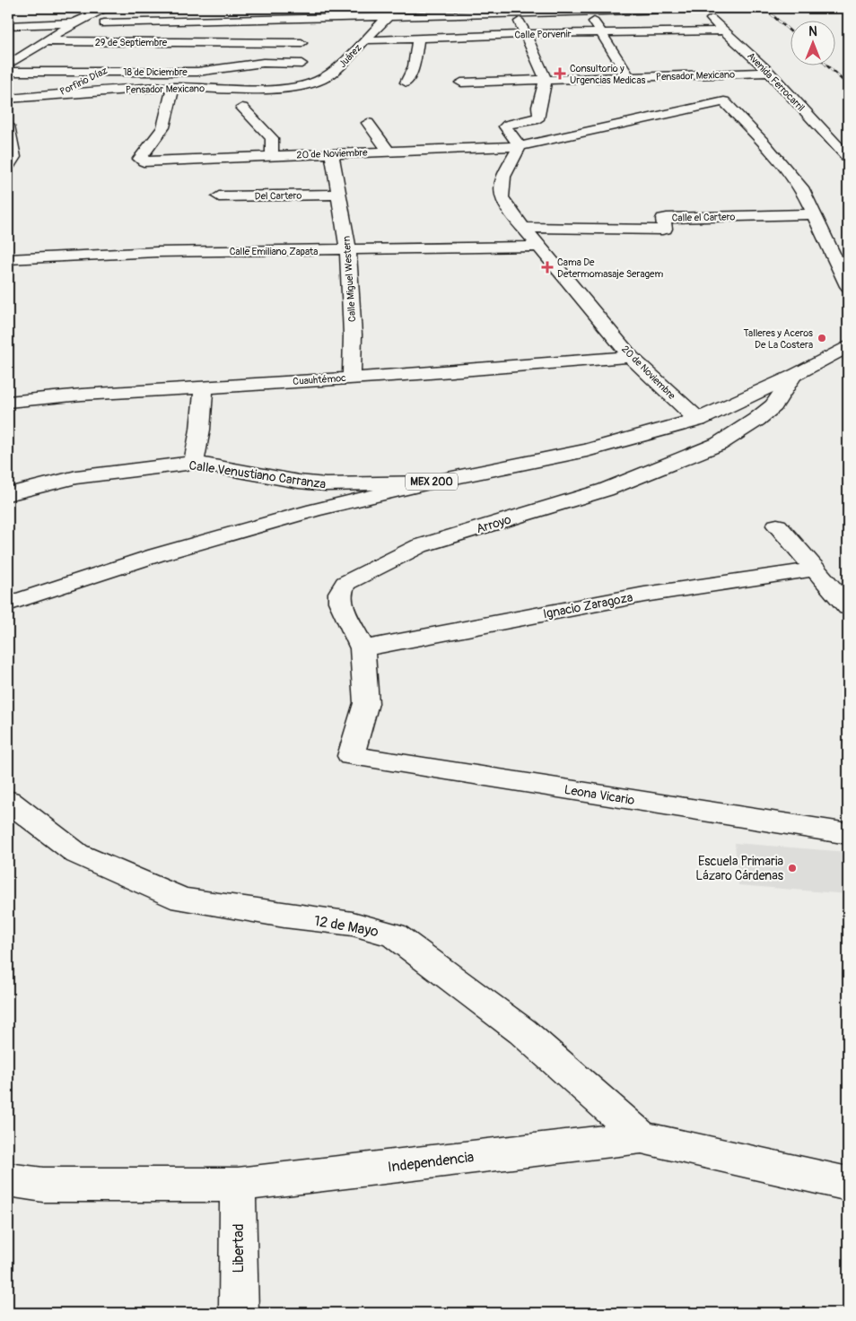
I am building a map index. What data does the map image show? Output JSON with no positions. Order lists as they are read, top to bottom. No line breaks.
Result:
{"streets":{"main road":["Calle Porvenir","29 de Septiembre","Juárez","18 de Diciembre","Pensador Mexicano","Porfirio Díaz","Avenida Ferrocarril","20 de Noviembre","Del Cartero","Calle el Cartero","Calle Emiliano Zapata","Calle Miguel Western","Cuauhtémoc","Calle Venustiano Carranza","MEX 200","Arroyo","Ignacio Zaragoza","Leona Vicario","12 de Mayo","Independencia","Libertad"]},"crossings":[["Calle Porvenir","Juárez"],["Calle Porvenir","Avenida Ferrocarril"],["Juárez","Pensador Mexicano"],["18 de Diciembre","Porfirio Díaz"],["Pensador Mexicano","Porfirio Díaz"],["Pensador Mexicano","Avenida Ferrocarril"],["Pensador Mexicano","20 de Noviembre"],["20 de Noviembre","Calle el Cartero"],["20 de Noviembre","Calle Emiliano Zapata"],["20 de Noviembre","Calle Miguel Western"],["20 de Noviembre","Cuauhtémoc"],["20 de Noviembre","MEX 200"],["Del Cartero","Calle Miguel Western"],["Calle Emiliano Zapata","Calle Miguel Western"],["Calle Miguel Western","Cuauhtémoc"],["Calle Venustiano Carranza","MEX 200"],["MEX 200","Arroyo"],["Arroyo","Ignacio Zaragoza"],["Arroyo","Leona Vicario"],["12 de Mayo","Independencia"],["Independencia","Libertad"]],"places":{"health":["Consultorio y Urgencias Medicas","Cama De Determomasaje Seragem"],"other":["Talleres y Aceros De La Costera","Escuela Primaria Lázaro Cárdenas"]},"north":"top"}
